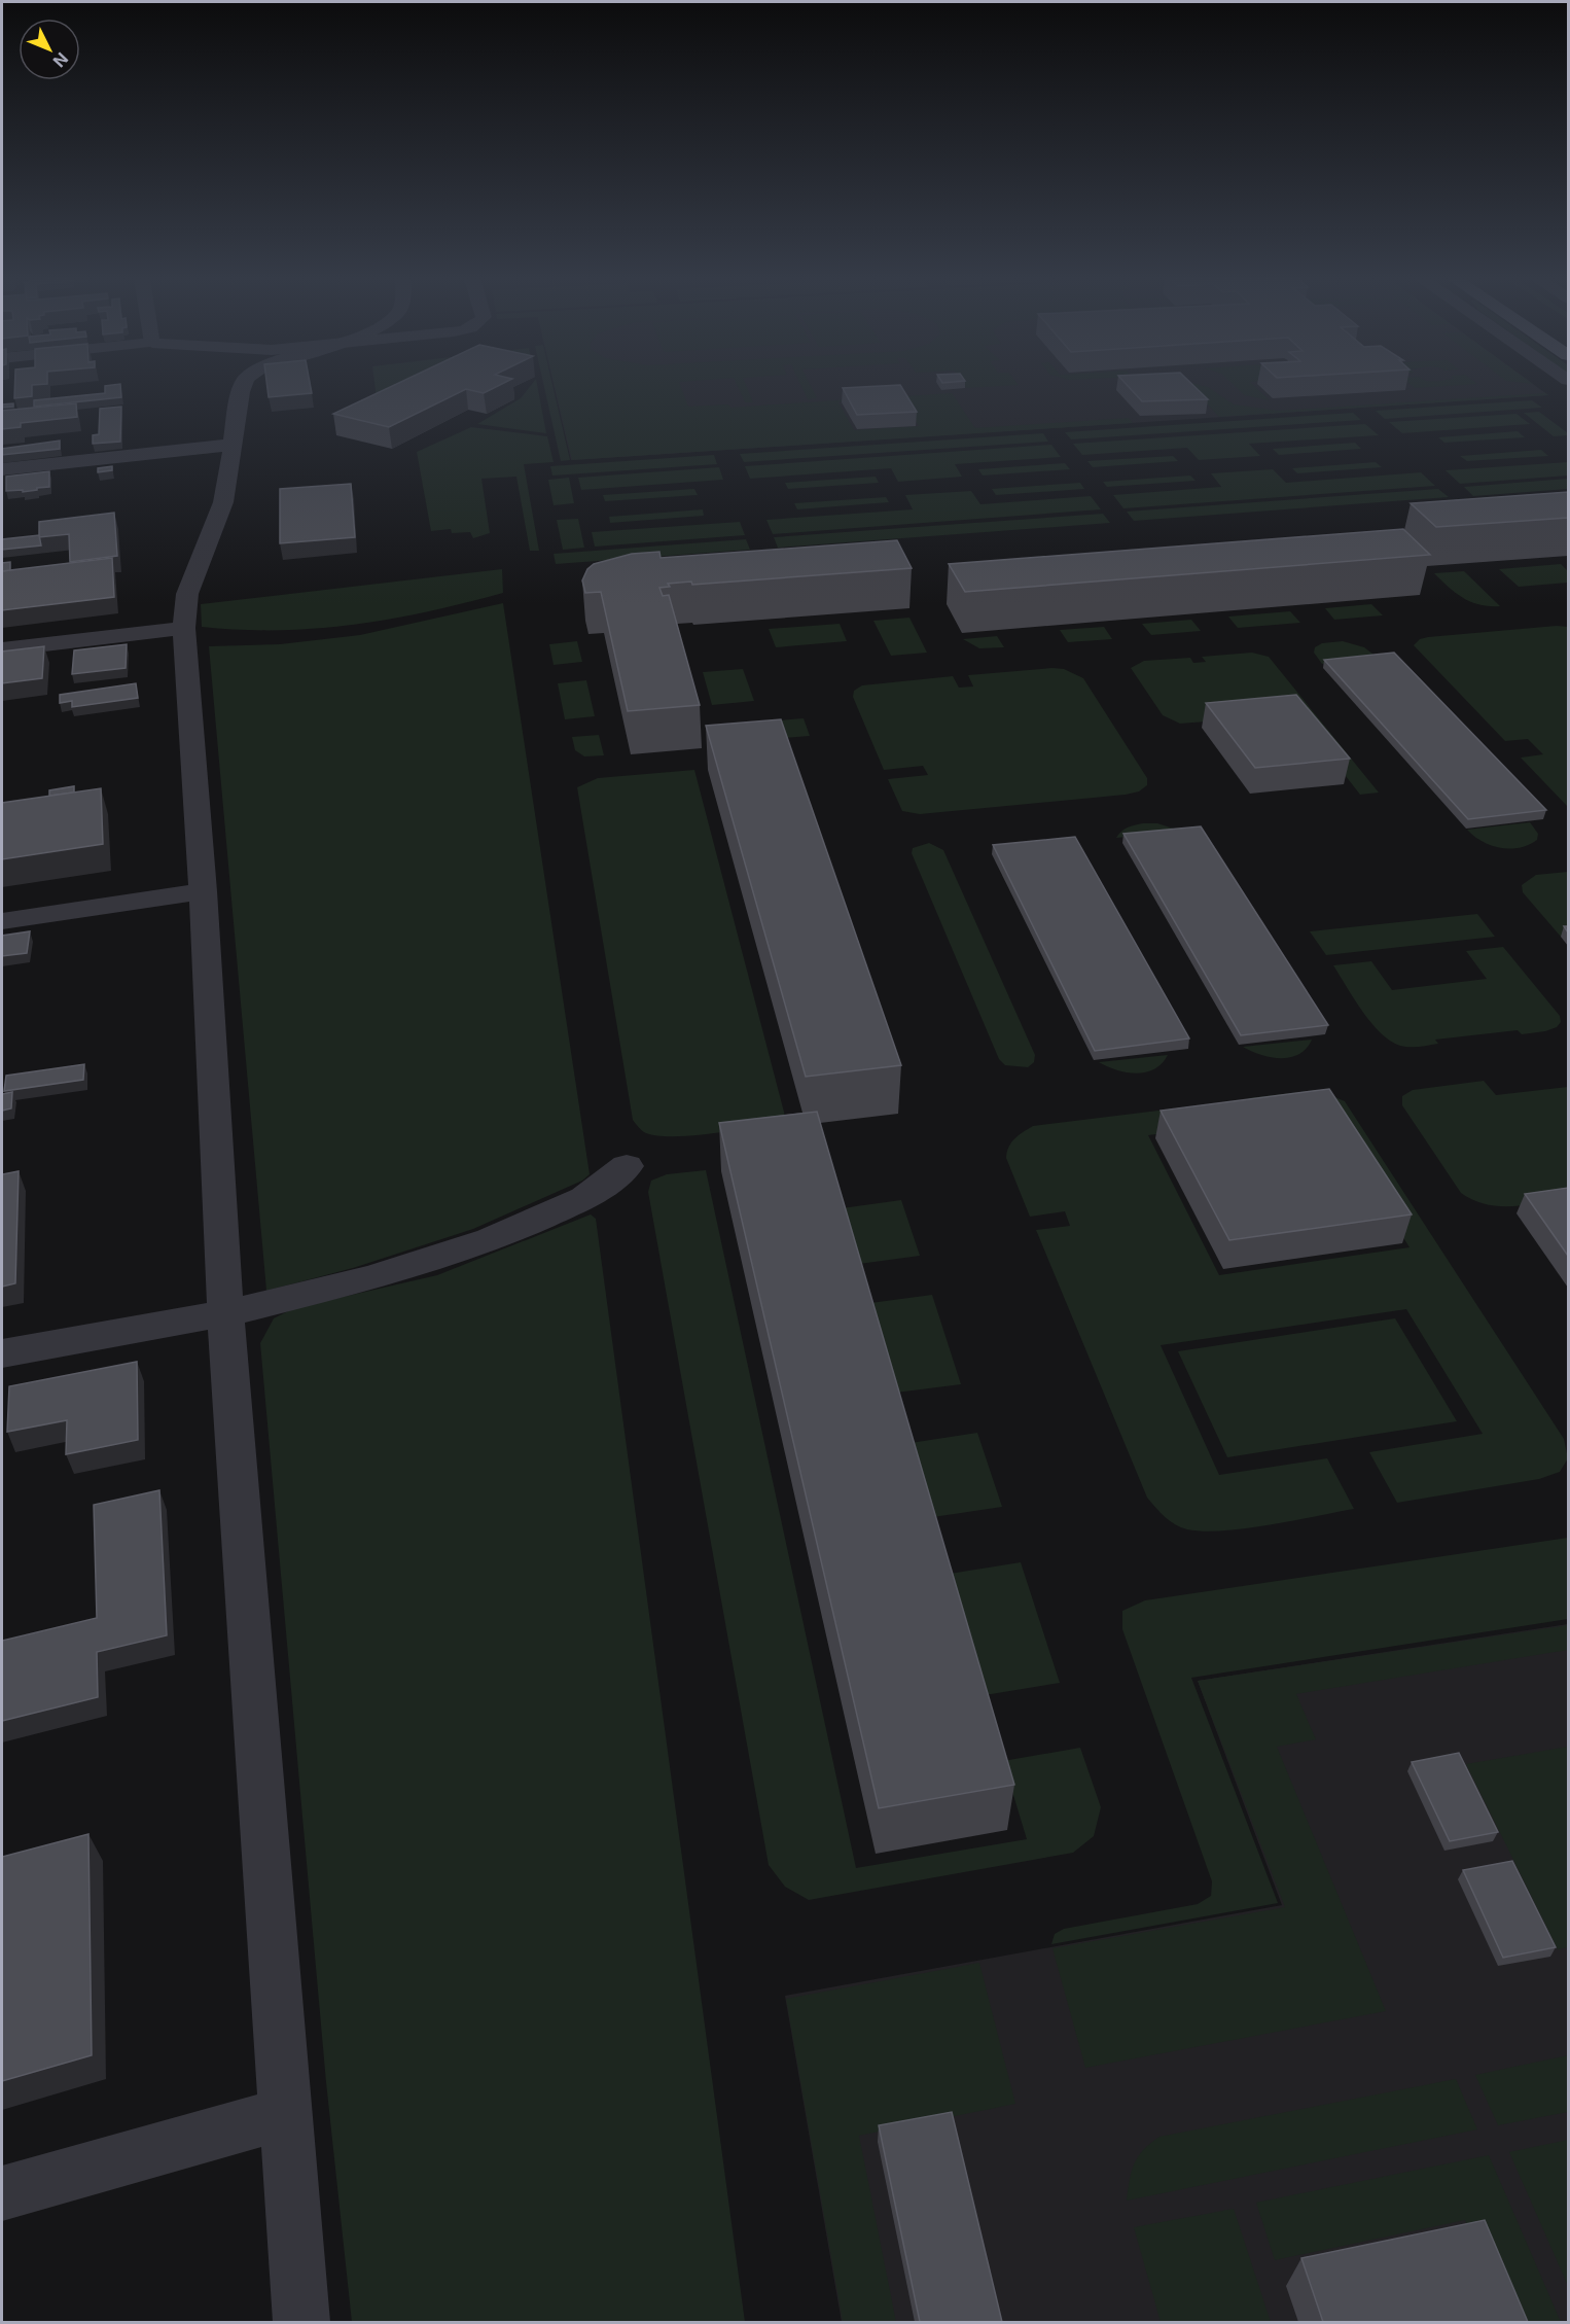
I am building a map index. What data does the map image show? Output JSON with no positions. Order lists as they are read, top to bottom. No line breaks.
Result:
{"north":"bottom right"}
